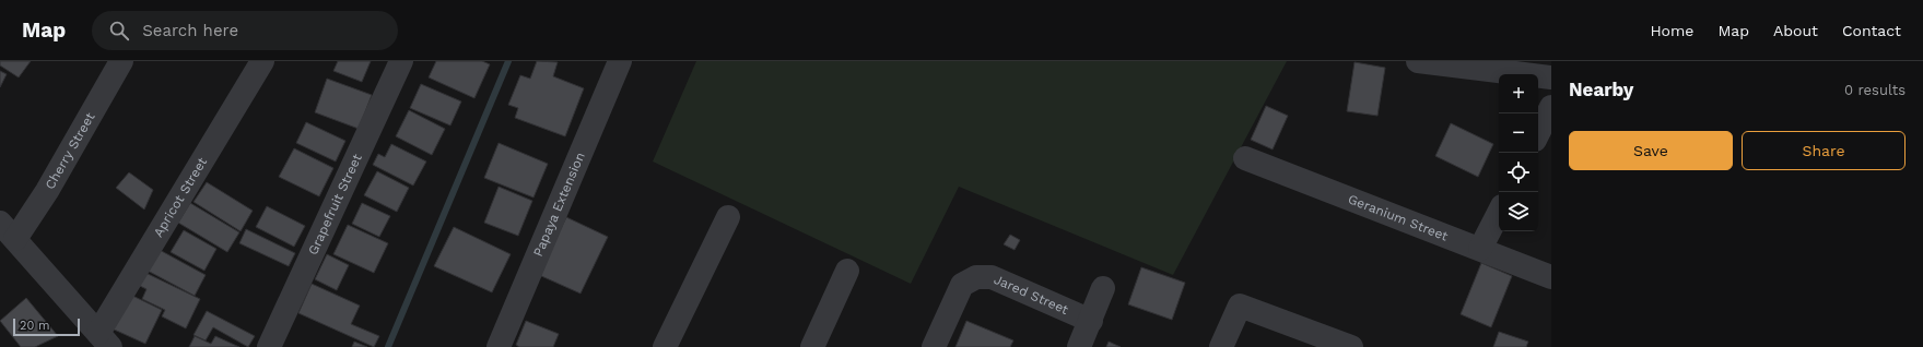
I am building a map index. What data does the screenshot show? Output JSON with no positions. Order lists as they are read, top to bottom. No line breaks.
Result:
{"streets":{"street":["Cherry Street","Apricot Street","Grapefruit Street","Papaya Extension","Geranium Street","Jared Street"]},"scale_bar":"20 m","page":{"header":"Map","search":"Search here","nav":["Home","Map","About","Contact"],"heading":["Nearby","0 results"],"map_buttons":["+","−"],"buttons":["Save","Share"],"scale":"20 m"}}
